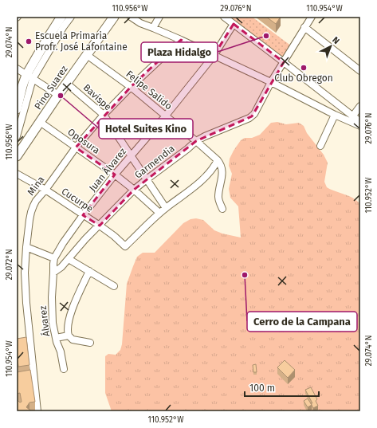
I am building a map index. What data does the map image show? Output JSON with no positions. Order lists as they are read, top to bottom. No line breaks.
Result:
{"streets":{"main road":["Pino Suarez"],"street":["Felipe Salido","Bavispe","Oposura","Garmendia","Juan Álvarez","Mina","Cucurpe","Álvarez"]},"crossings":[["Pino Suarez","Felipe Salido"],["Pino Suarez","Bavispe"],["Pino Suarez","Oposura"],["Felipe Salido","Garmendia"],["Felipe Salido","Juan Álvarez"],["Felipe Salido","Mina"],["Bavispe","Garmendia"],["Bavispe","Juan Álvarez"],["Bavispe","Mina"],["Oposura","Garmendia"],["Oposura","Juan Álvarez"],["Oposura","Mina"],["Oposura","Cucurpe"],["Garmendia","Juan Álvarez"],["Garmendia","Cucurpe"],["Garmendia","Álvarez"],["Juan Álvarez","Cucurpe"],["Juan Álvarez","Álvarez"],["Mina","Cucurpe"]],"places":["Plaza Hidalgo","Escuela Primaria Profr. José Lafontaine","Club Obregon","Hotel Suites Kino","Cerro de la Campana"],"scale_bar":"100 m","north":"top right","coordinates":["110.956°W","29.076°N","110.954°W","29.074°N","110.952°W","29.072°N"]}
